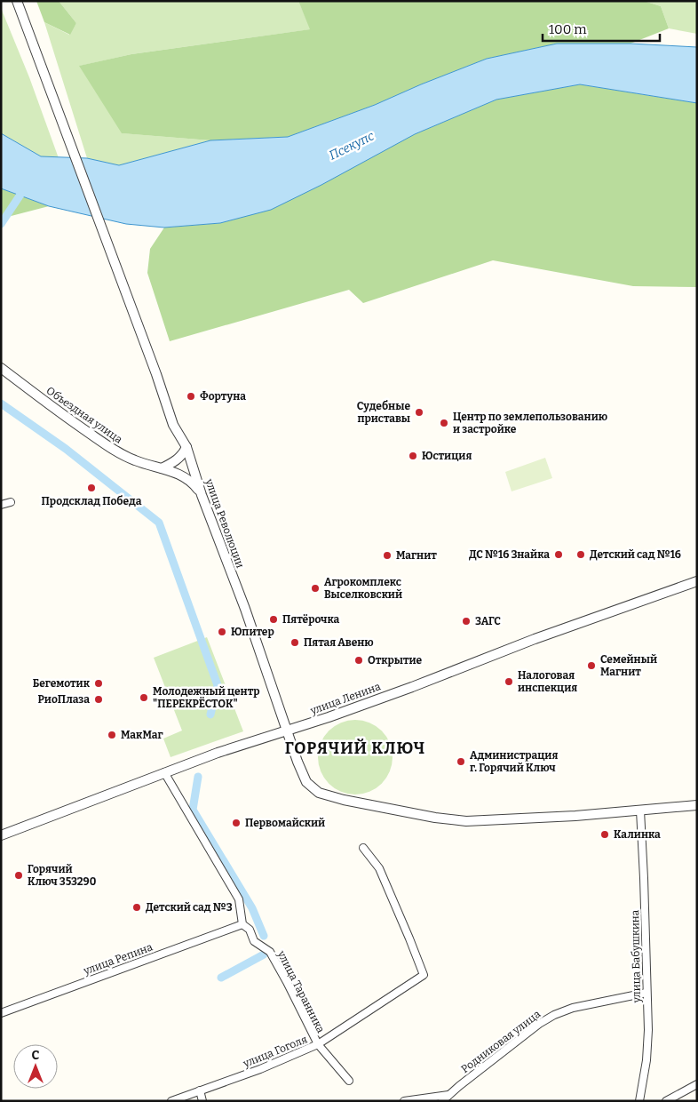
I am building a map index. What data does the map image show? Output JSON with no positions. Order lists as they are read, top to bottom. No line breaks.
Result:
{"streets":{"street":["Объездная улица","улица Революции","улица Ленина","улица Бабушкина","улица Репина","улица Таранника","Родниковая улица","улица Гоголя"]},"crossings":[["Объездная улица","улица Революции"],["улица Революции","улица Ленина"],["улица Революции","улица Бабушкина"],["улица Ленина","улица Таранника"],["улица Бабушкина","Родниковая улица"],["улица Репина","улица Таранника"],["улица Таранника","улица Гоголя"]],"districts":["ГОРЯЧИЙ КЛЮЧ"],"water":["Псекупс"],"places":["Фортуна","Судебные приставы","Центр по землепользованию и застройке","Юстиция","Продсклад Победа","ДС №16 Знайка","Детский сад №16","Магнит","Агрокомплекс Выселковский","Пятёрочка","ЗАГС","Юпитер","Пятая Авеню","Открытие","Семейный Магнит","Налоговая инспекция","Бегемотик","Молодежный центр \"ПЕРЕКРЁСТОК\"","РиоПлаза","МакМаг","Администрация г. Горячий Ключ","Первомайский","Калинка","Горячий Ключ 353290","Детский сад №3"],"scale_bar":"100 m","north":"top"}
